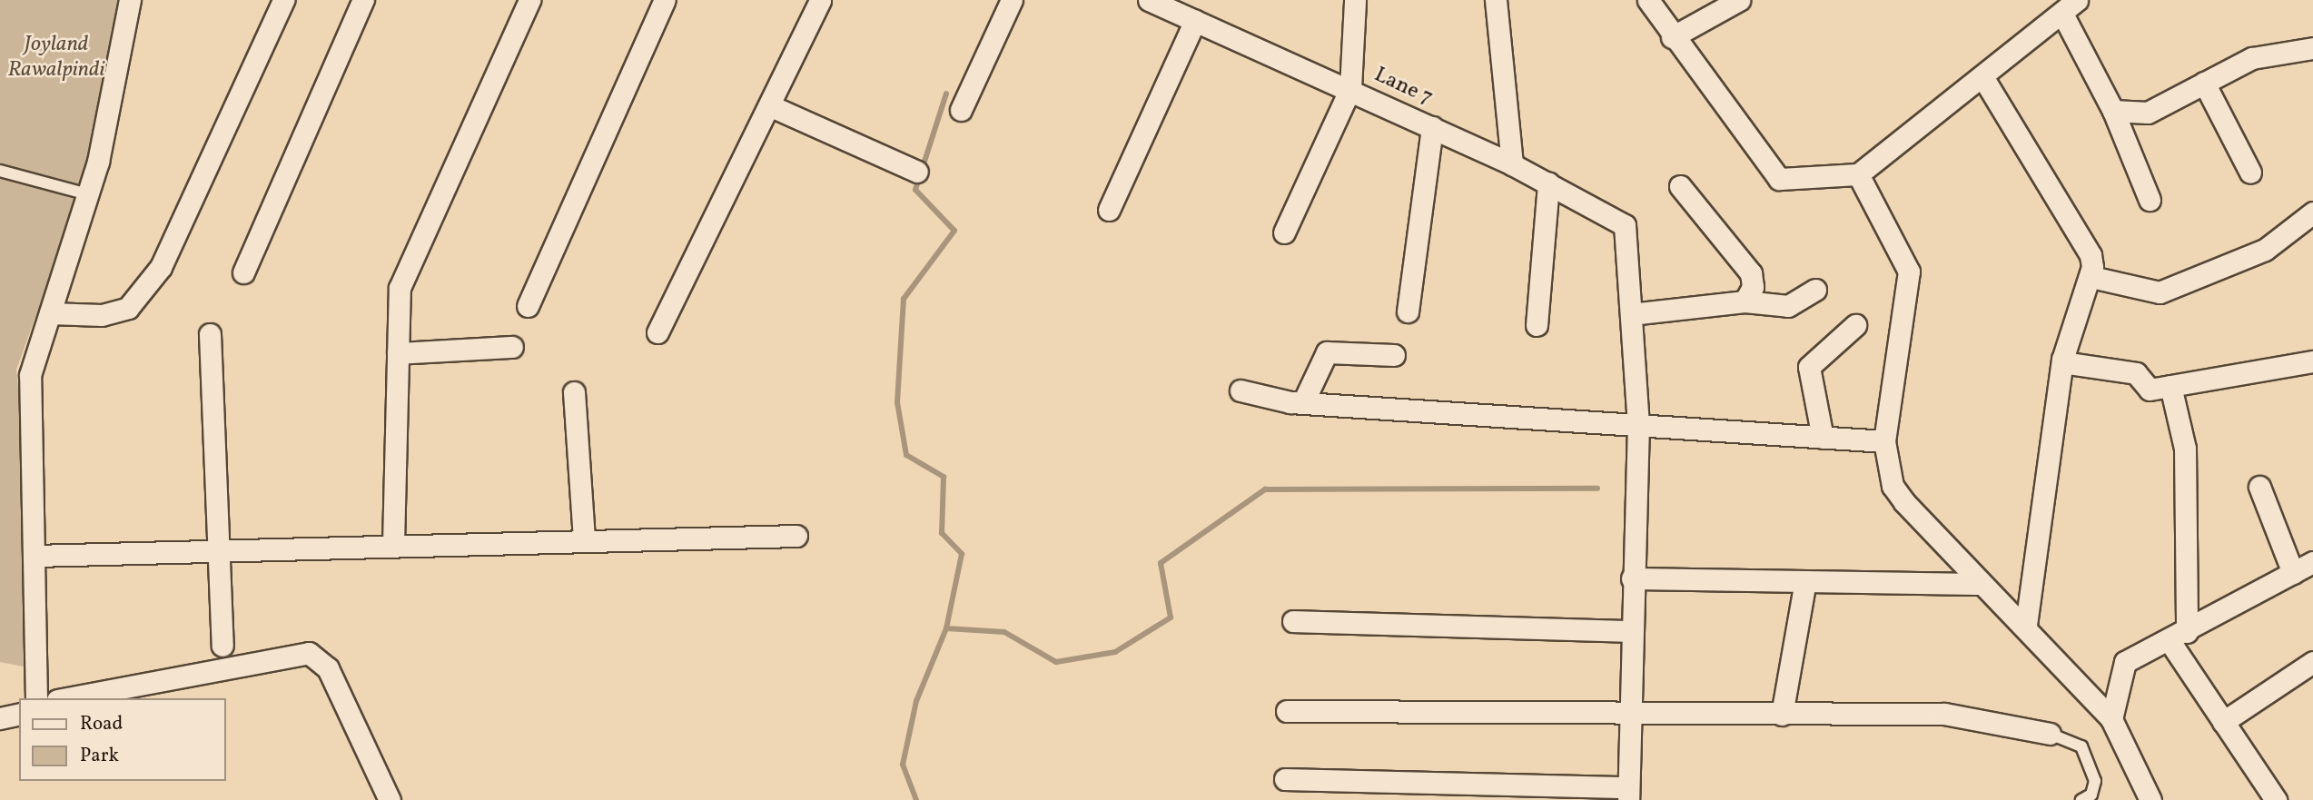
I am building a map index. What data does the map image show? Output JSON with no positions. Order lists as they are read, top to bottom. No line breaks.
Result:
{"streets":{"street":["Lane 7"]},"parks":["Joyland Rawalpindi"],"legend":["Road","Park"]}
